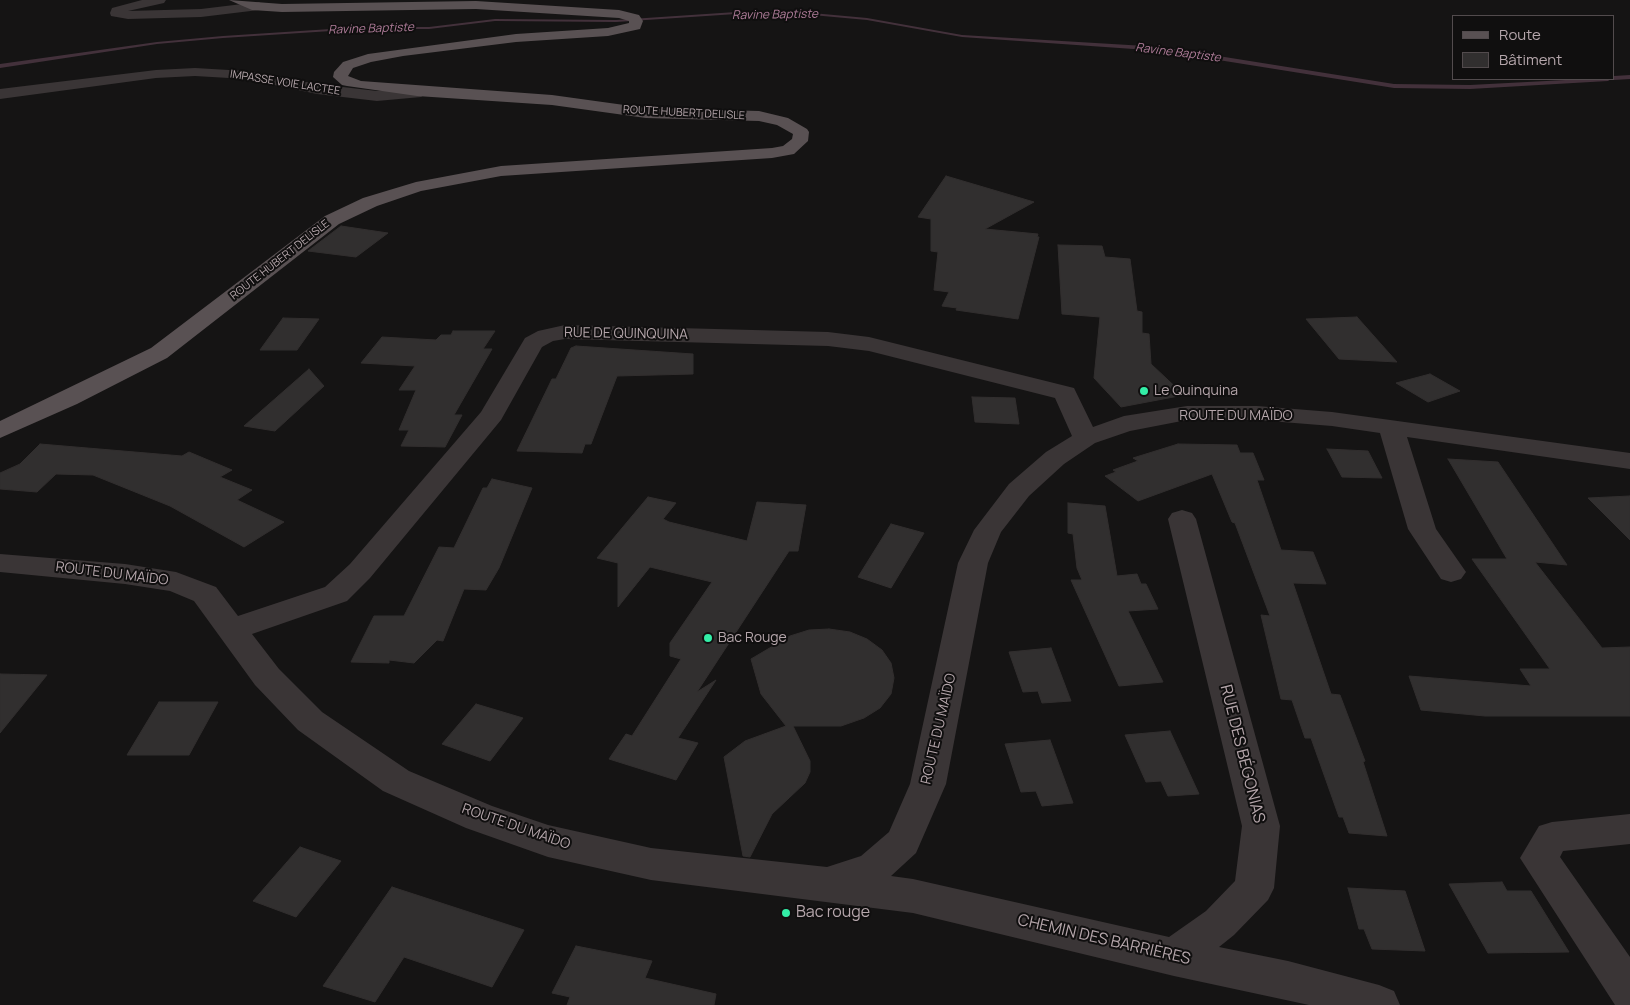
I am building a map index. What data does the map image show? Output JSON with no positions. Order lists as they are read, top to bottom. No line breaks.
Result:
{"streets":{"main road":["ROUTE HUBERT DELISLE"],"street":["IMPASSE VOIE LACTEE","RUE DE QUINQUINA","ROUTE DU MAÏDO","RUE DES BÉGONIAS","CHEMIN DES BARRIÈRES"]},"crossings":[["IMPASSE VOIE LACTEE","ROUTE HUBERT DELISLE"],["RUE DE QUINQUINA","ROUTE DU MAÏDO"],["ROUTE DU MAÏDO","CHEMIN DES BARRIÈRES"],["RUE DES BÉGONIAS","CHEMIN DES BARRIÈRES"]],"water":["Ravine Baptiste"],"places":["Le Quinquina","Bac Rouge","Bac rouge"],"legend":["Route","Bâtiment"]}
